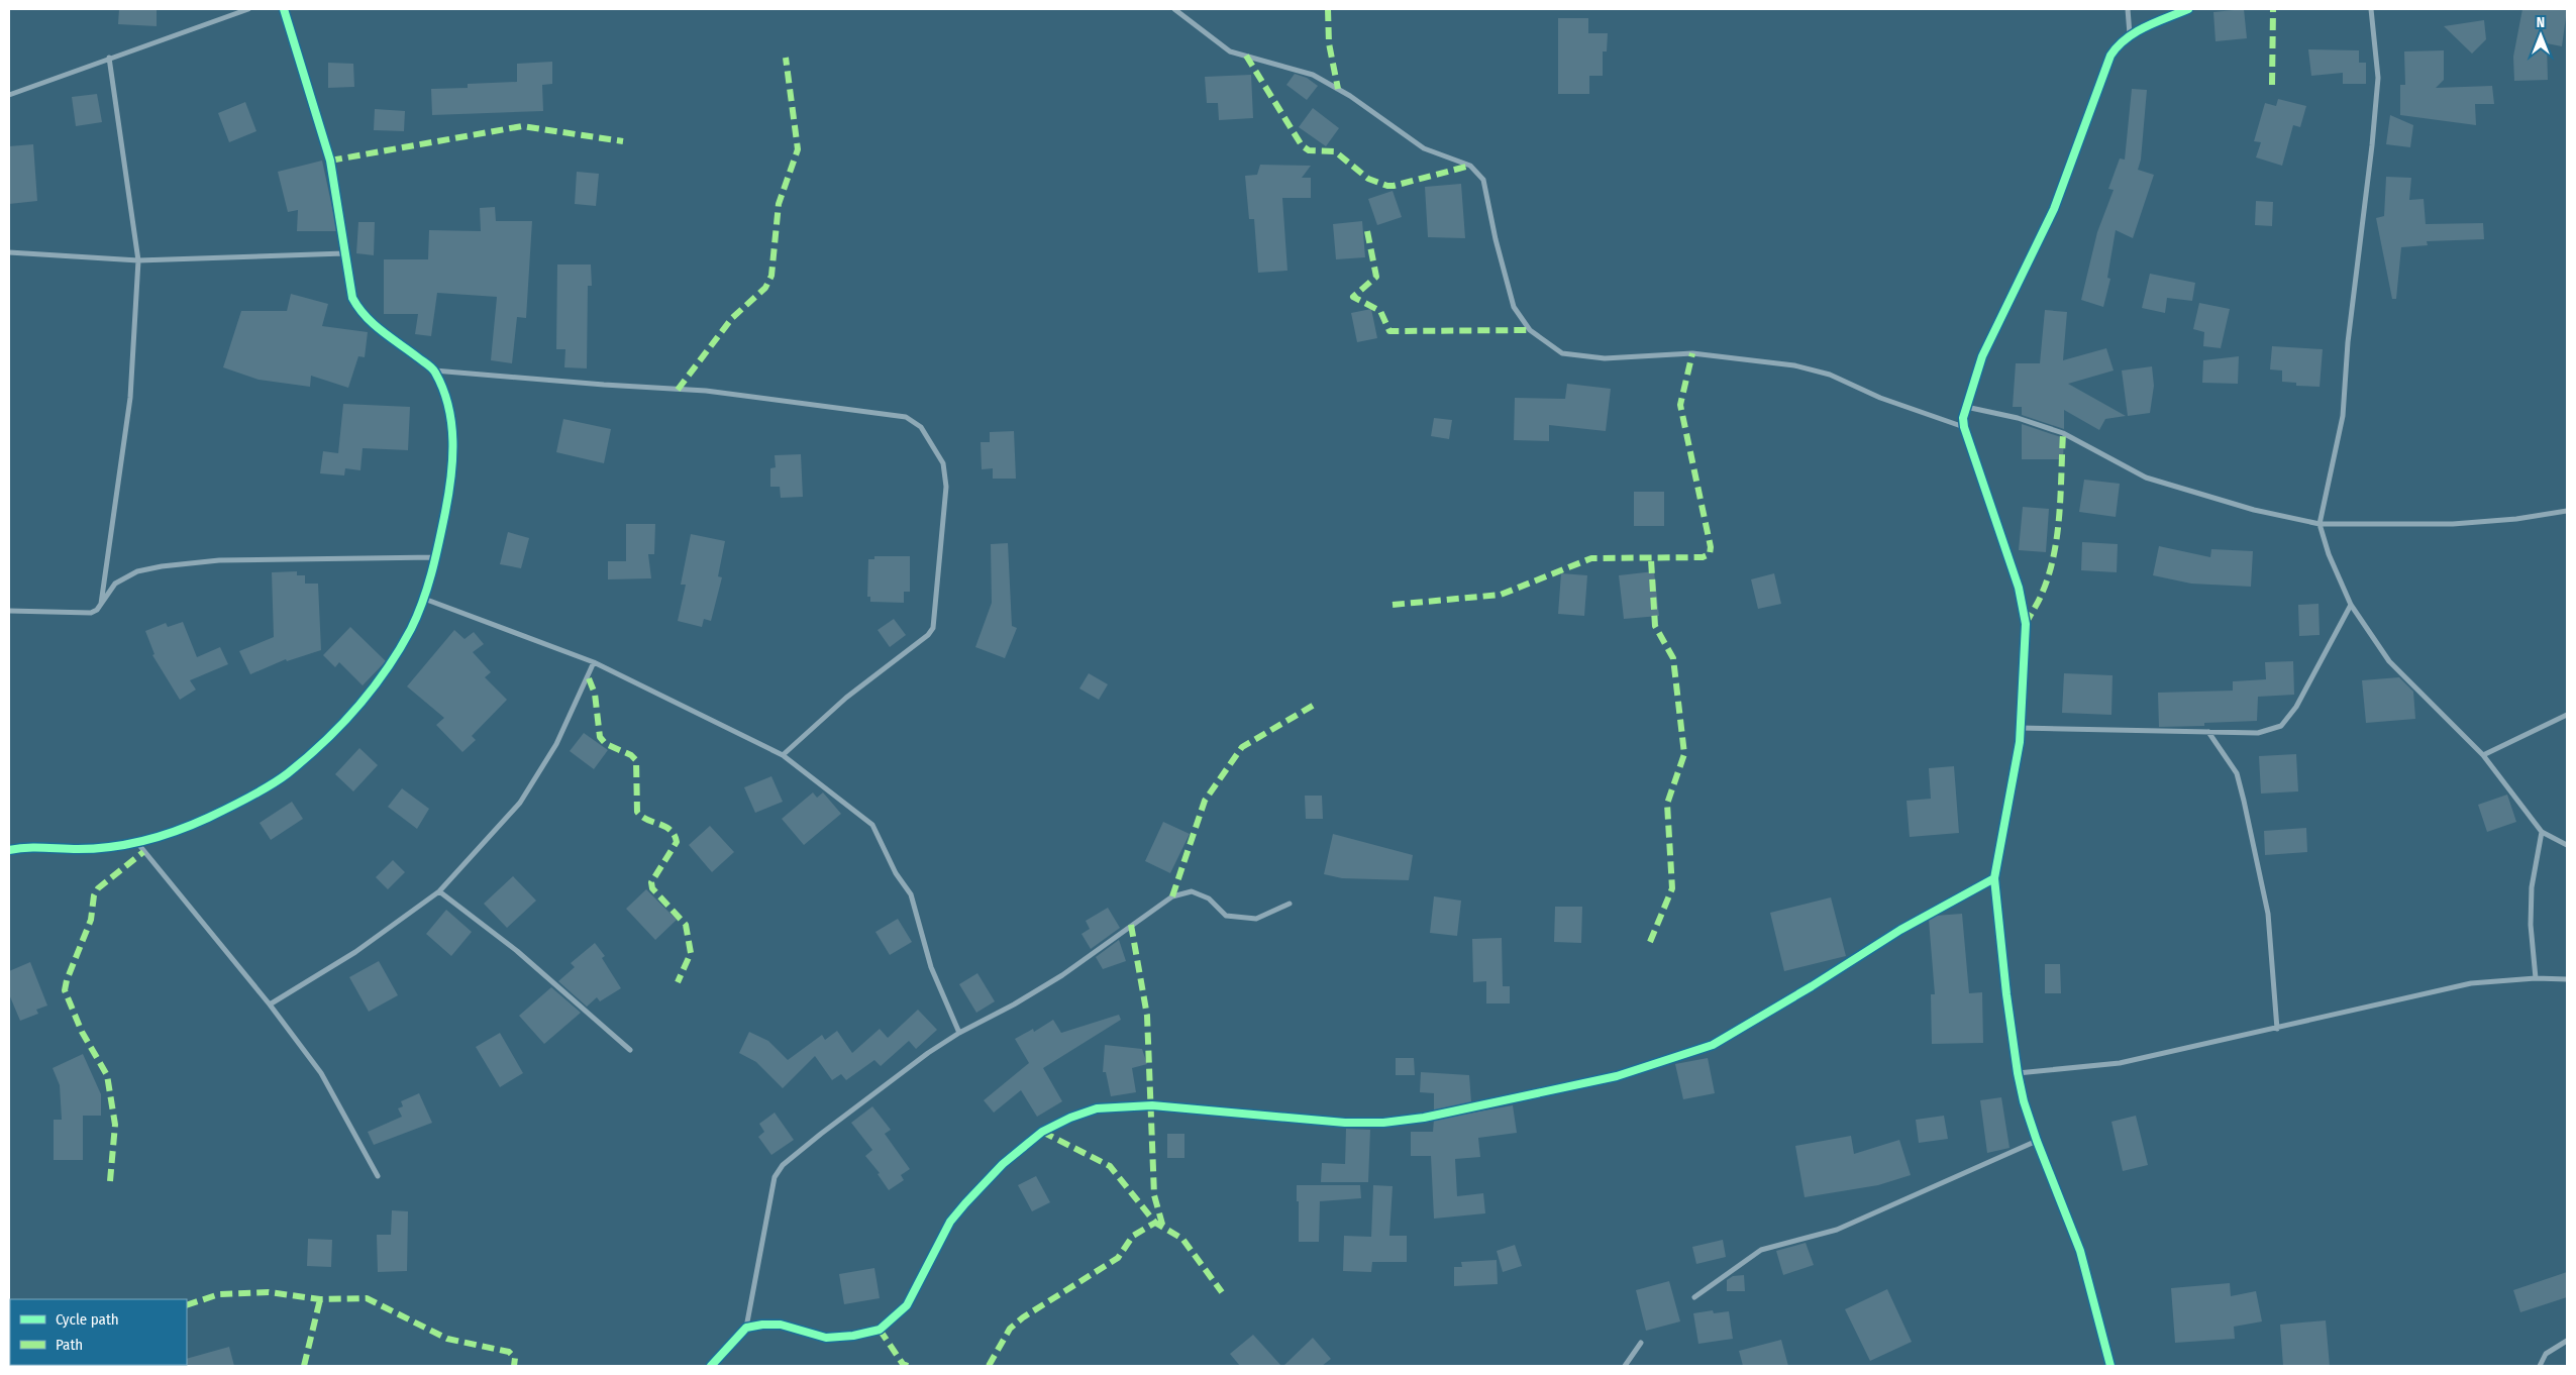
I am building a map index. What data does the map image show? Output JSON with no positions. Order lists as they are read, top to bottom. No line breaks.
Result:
{"legend":["Cycle path","Path"],"north":"top"}
